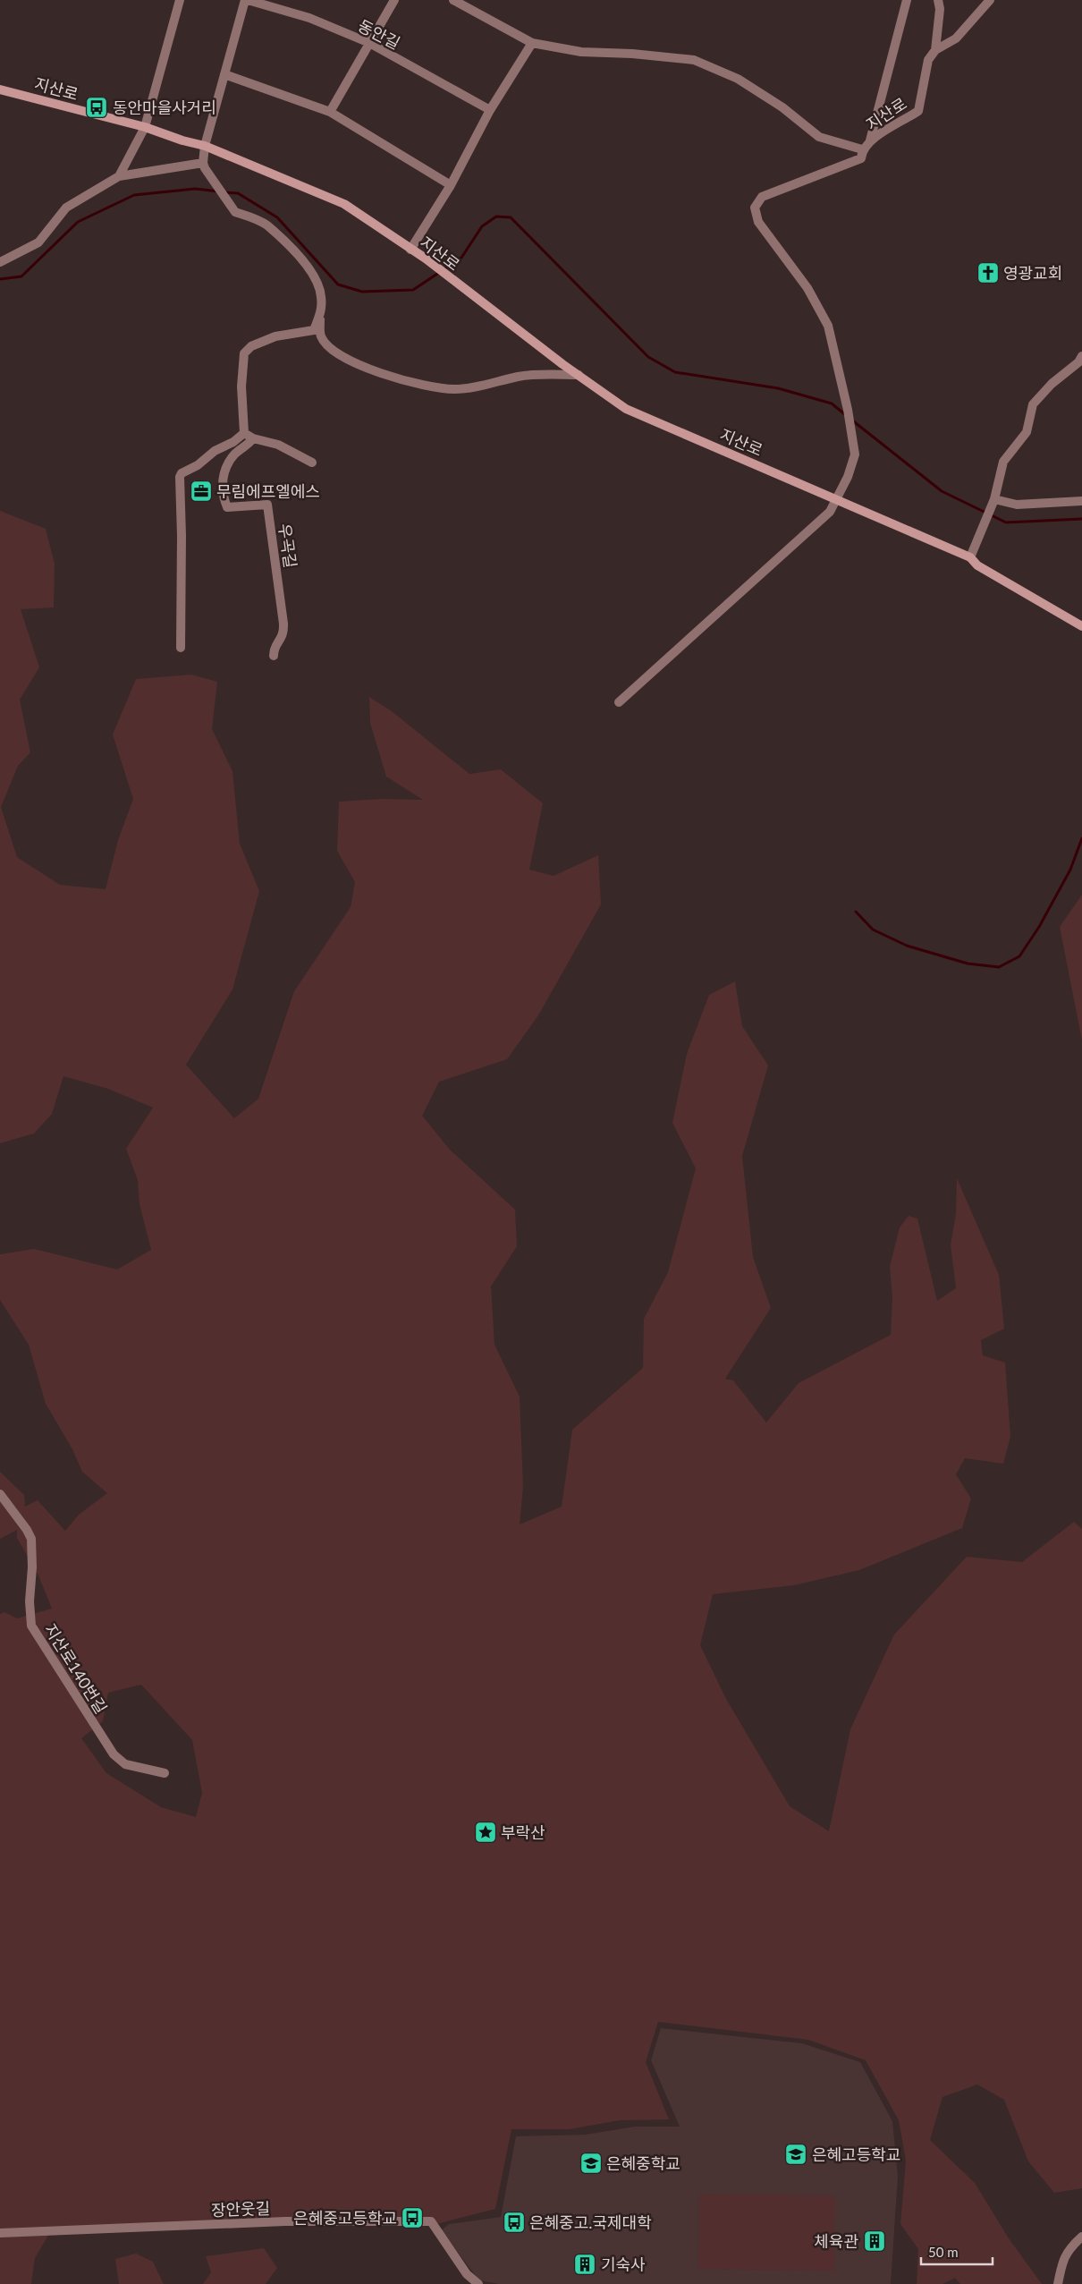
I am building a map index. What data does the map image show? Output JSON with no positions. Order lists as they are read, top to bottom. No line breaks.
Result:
{"streets":{"main road":["지산로"],"street":["동안길","우곡길","지산로140번길","장안웃길"]},"crossings":[["동안길","지산로"]],"places":{"bus stop":["동안마을사거리","은혜중고등학교","은혜중고.국제대학"],"church":["영광교회"],"office":["무림에프엘에스"],"place":["부락산"],"school or university":["은혜고등학교","은혜중학교"],"building":["체육관","기숙사"]},"scale_bar":"50 m"}
